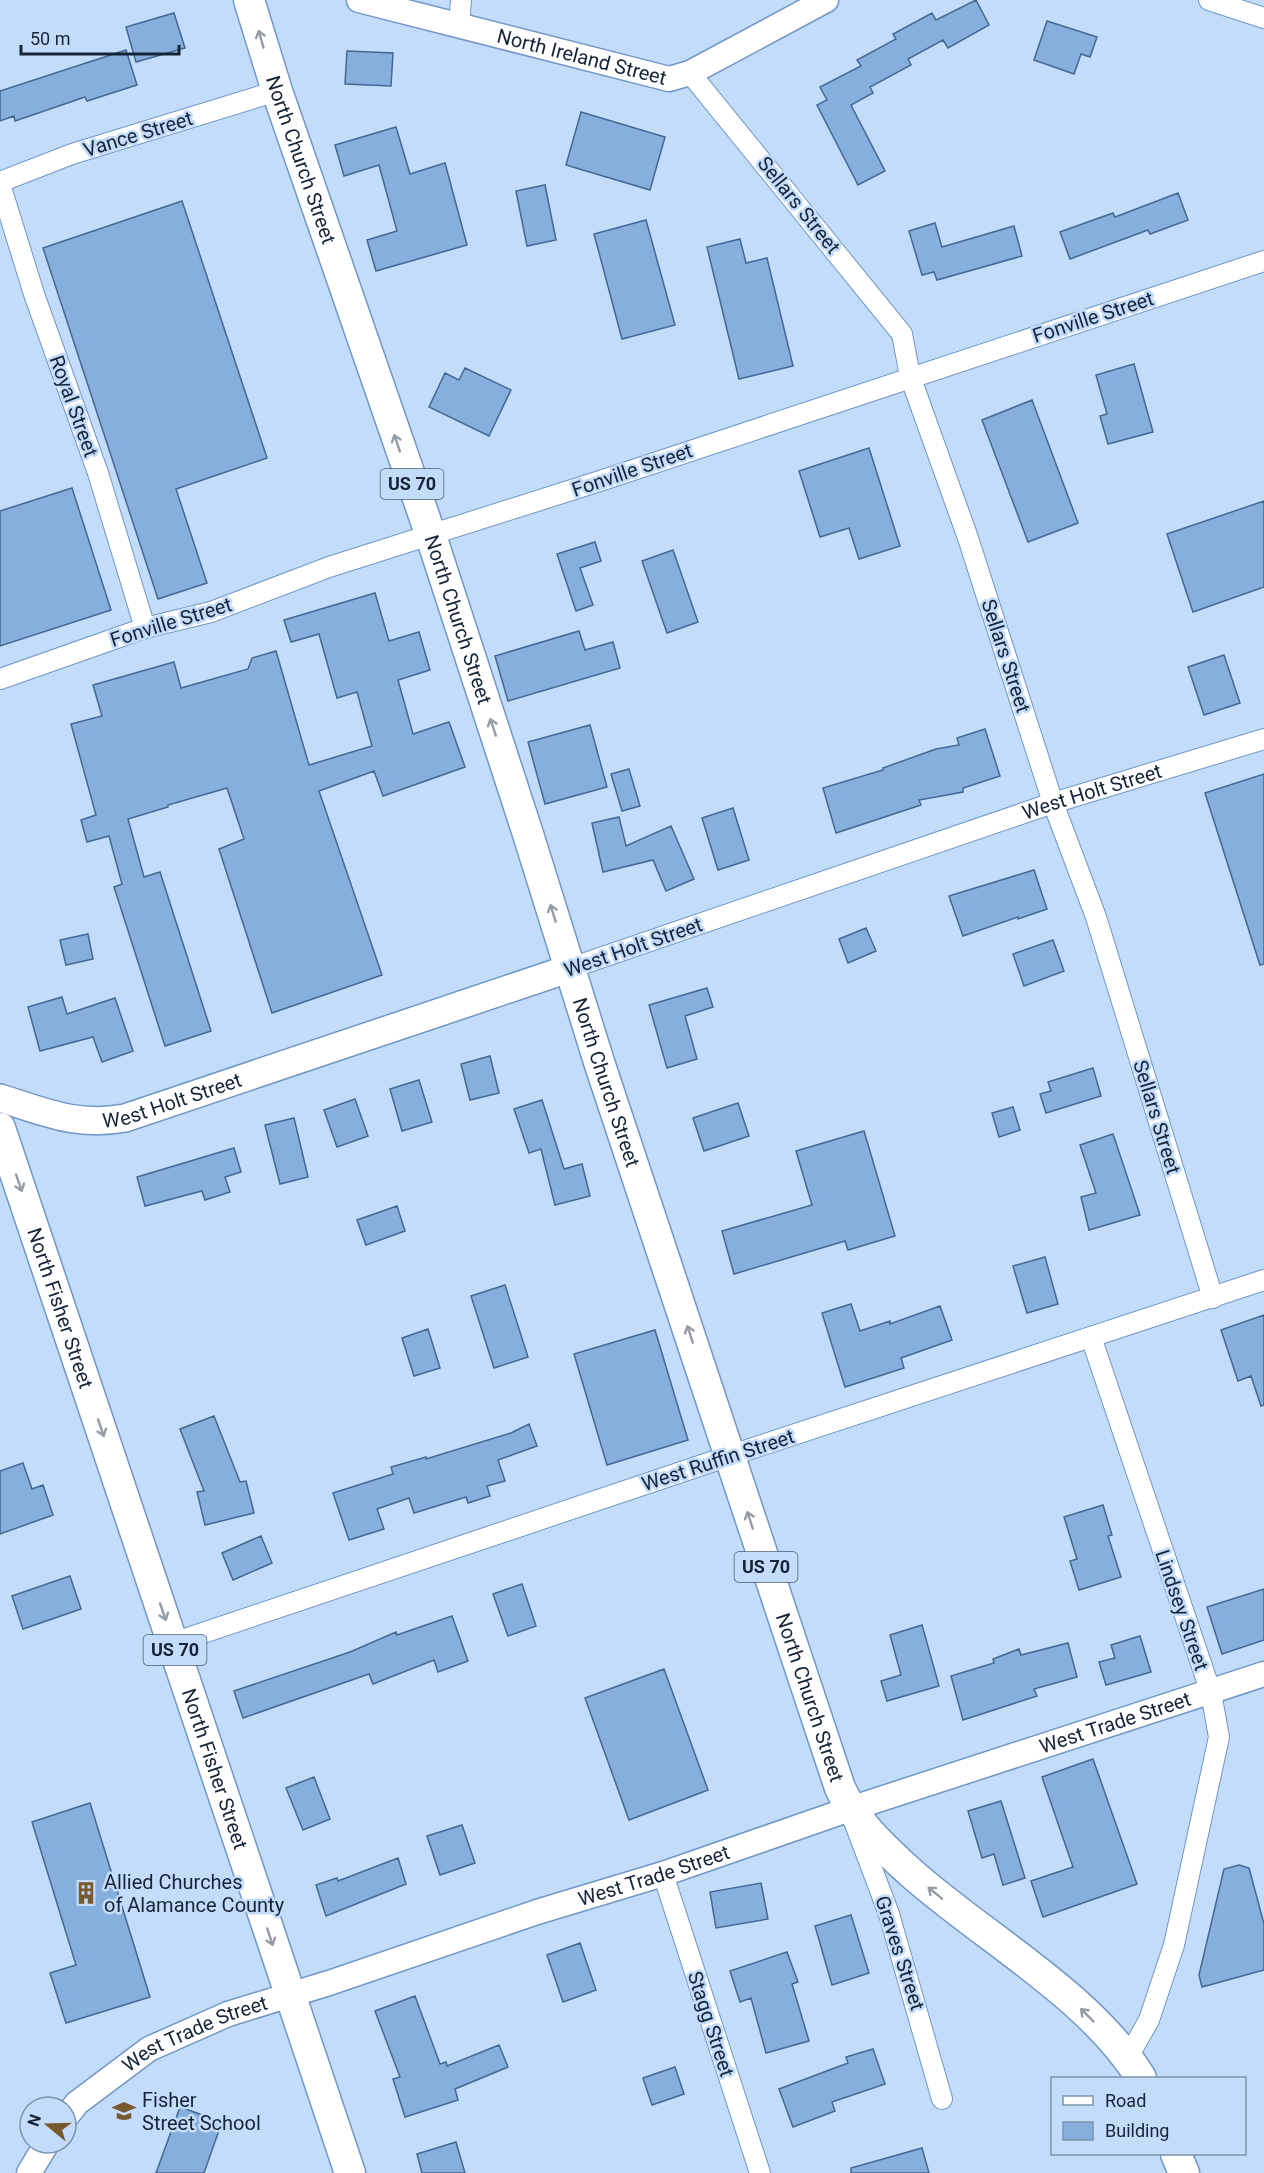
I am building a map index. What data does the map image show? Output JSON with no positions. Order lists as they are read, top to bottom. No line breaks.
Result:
{"streets":{"main road":["North Church Street","US 70","West Holt Street","North Fisher Street"],"street":["North Ireland Street","Vance Street","Sellars Street","Fonville Street","Royal Street","West Ruffin Street","Lindsey Street","West Trade Street","Graves Street","Stagg Street"]},"crossings":[["North Ireland Street","Sellars Street"],["Vance Street","North Church Street"],["Vance Street","Royal Street"],["North Church Street","Fonville Street"],["North Church Street","West Holt Street"],["North Church Street","West Ruffin Street"],["North Church Street","Lindsey Street"],["North Church Street","West Trade Street"],["North Church Street","Graves Street"],["Sellars Street","Fonville Street"],["Sellars Street","West Holt Street"],["Sellars Street","West Ruffin Street"],["Fonville Street","Royal Street"],["North Fisher Street","West Ruffin Street"],["North Fisher Street","West Trade Street"],["West Ruffin Street","Lindsey Street"],["Lindsey Street","West Trade Street"],["West Trade Street","Graves Street"],["West Trade Street","Stagg Street"]],"one_way":["North Church Street","North Fisher Street"],"places":{"building":["Allied Churches of Alamance County"],"school or university":["Fisher Street School"]},"legend":["Road","Building"],"scale_bar":"50 m","north":"left"}
